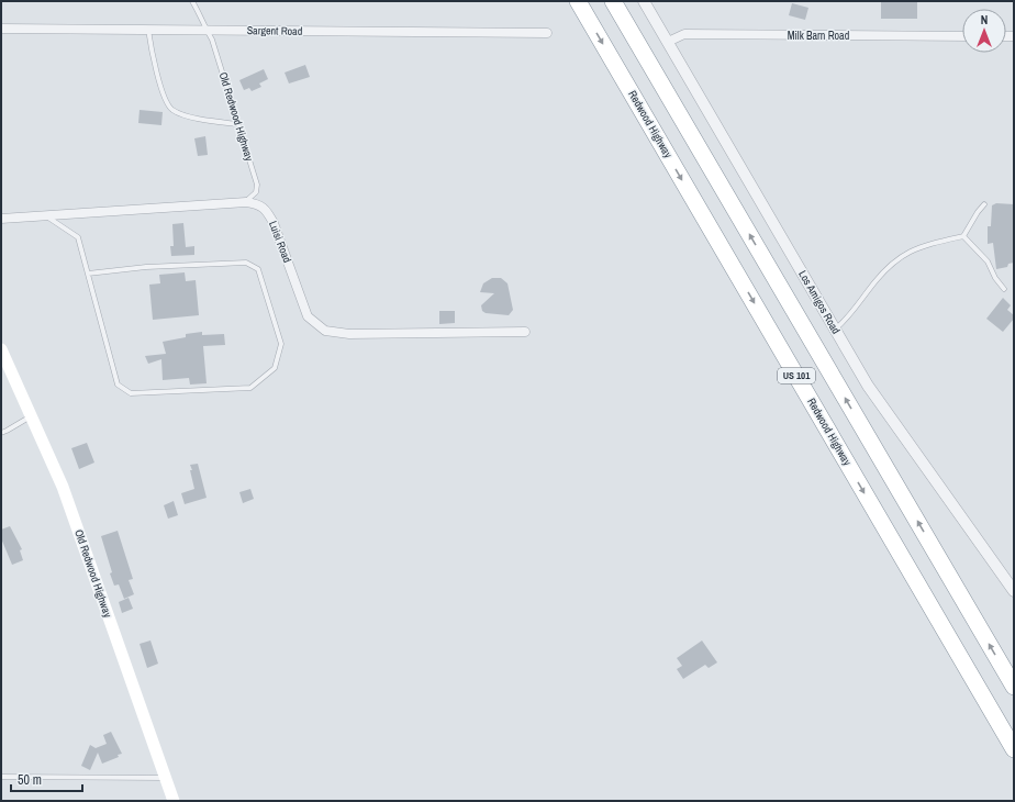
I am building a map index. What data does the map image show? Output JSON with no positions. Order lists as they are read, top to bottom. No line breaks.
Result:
{"streets":{"highway":["Redwood Highway","US 101"],"main road":["Old Redwood Highway"],"street":["Sargent Road","Milk Barn Road","Luisi Road","Los Amigos Road"]},"crossings":[["Sargent Road","Old Redwood Highway"],["Milk Barn Road","Los Amigos Road"],["Old Redwood Highway","Luisi Road"]],"scale_bar":"50 m","north":"top"}
